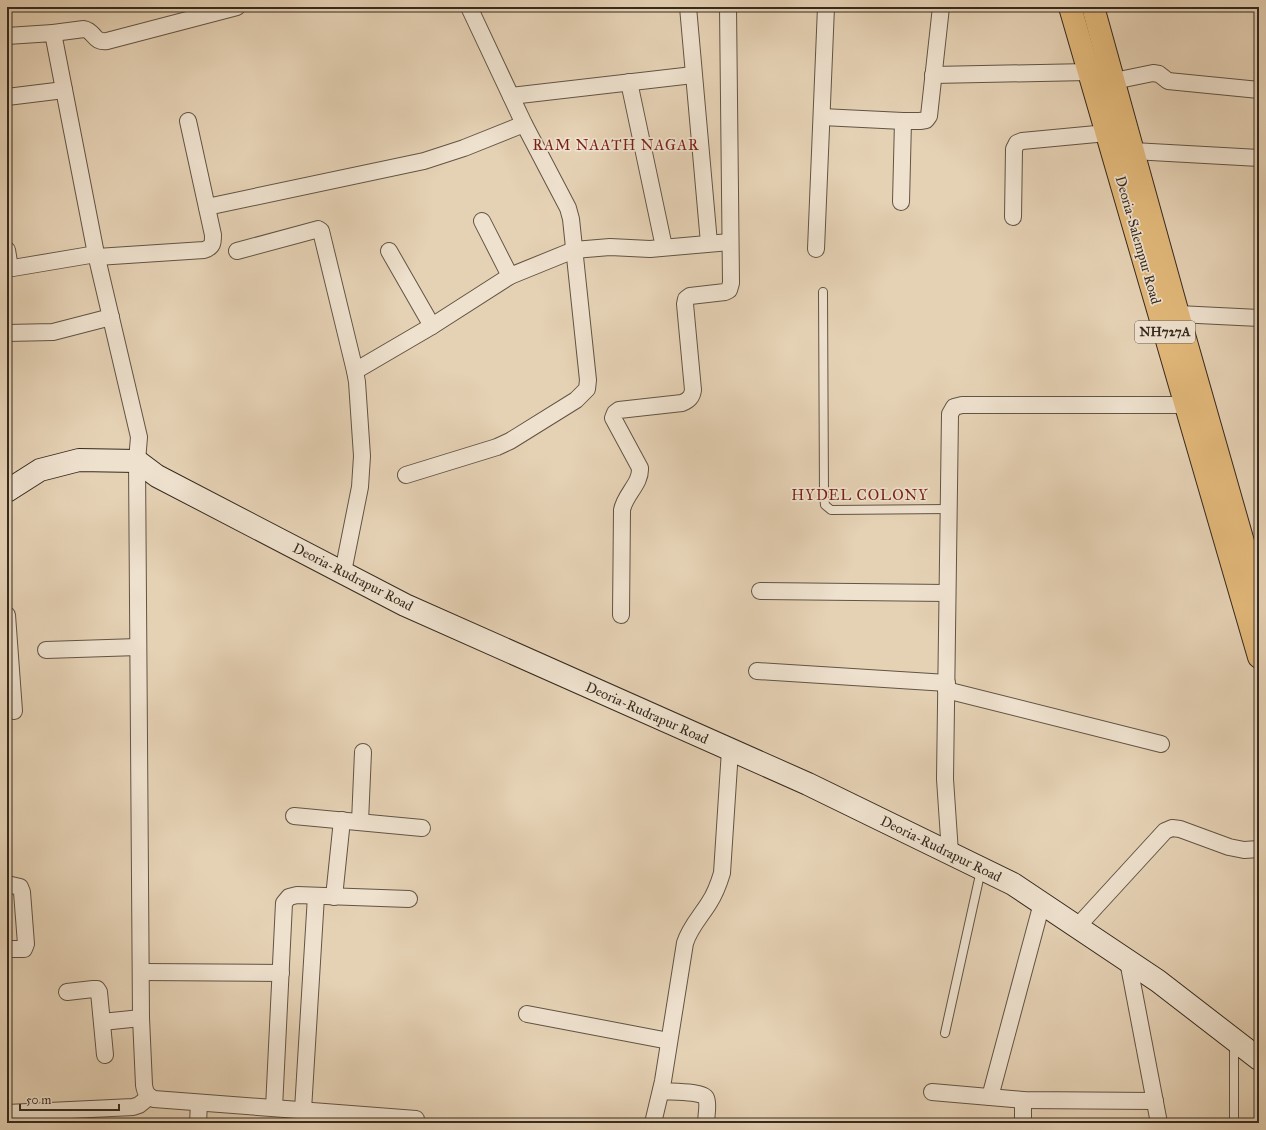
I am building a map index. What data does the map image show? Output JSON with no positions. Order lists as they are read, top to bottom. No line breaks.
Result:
{"streets":{"highway":["Deoria-Salempur Road","NH727A"],"main road":["Deoria-Rudrapur Road"]},"districts":["RAM NAATH NAGAR","HYDEL COLONY"],"scale_bar":"50 m"}
